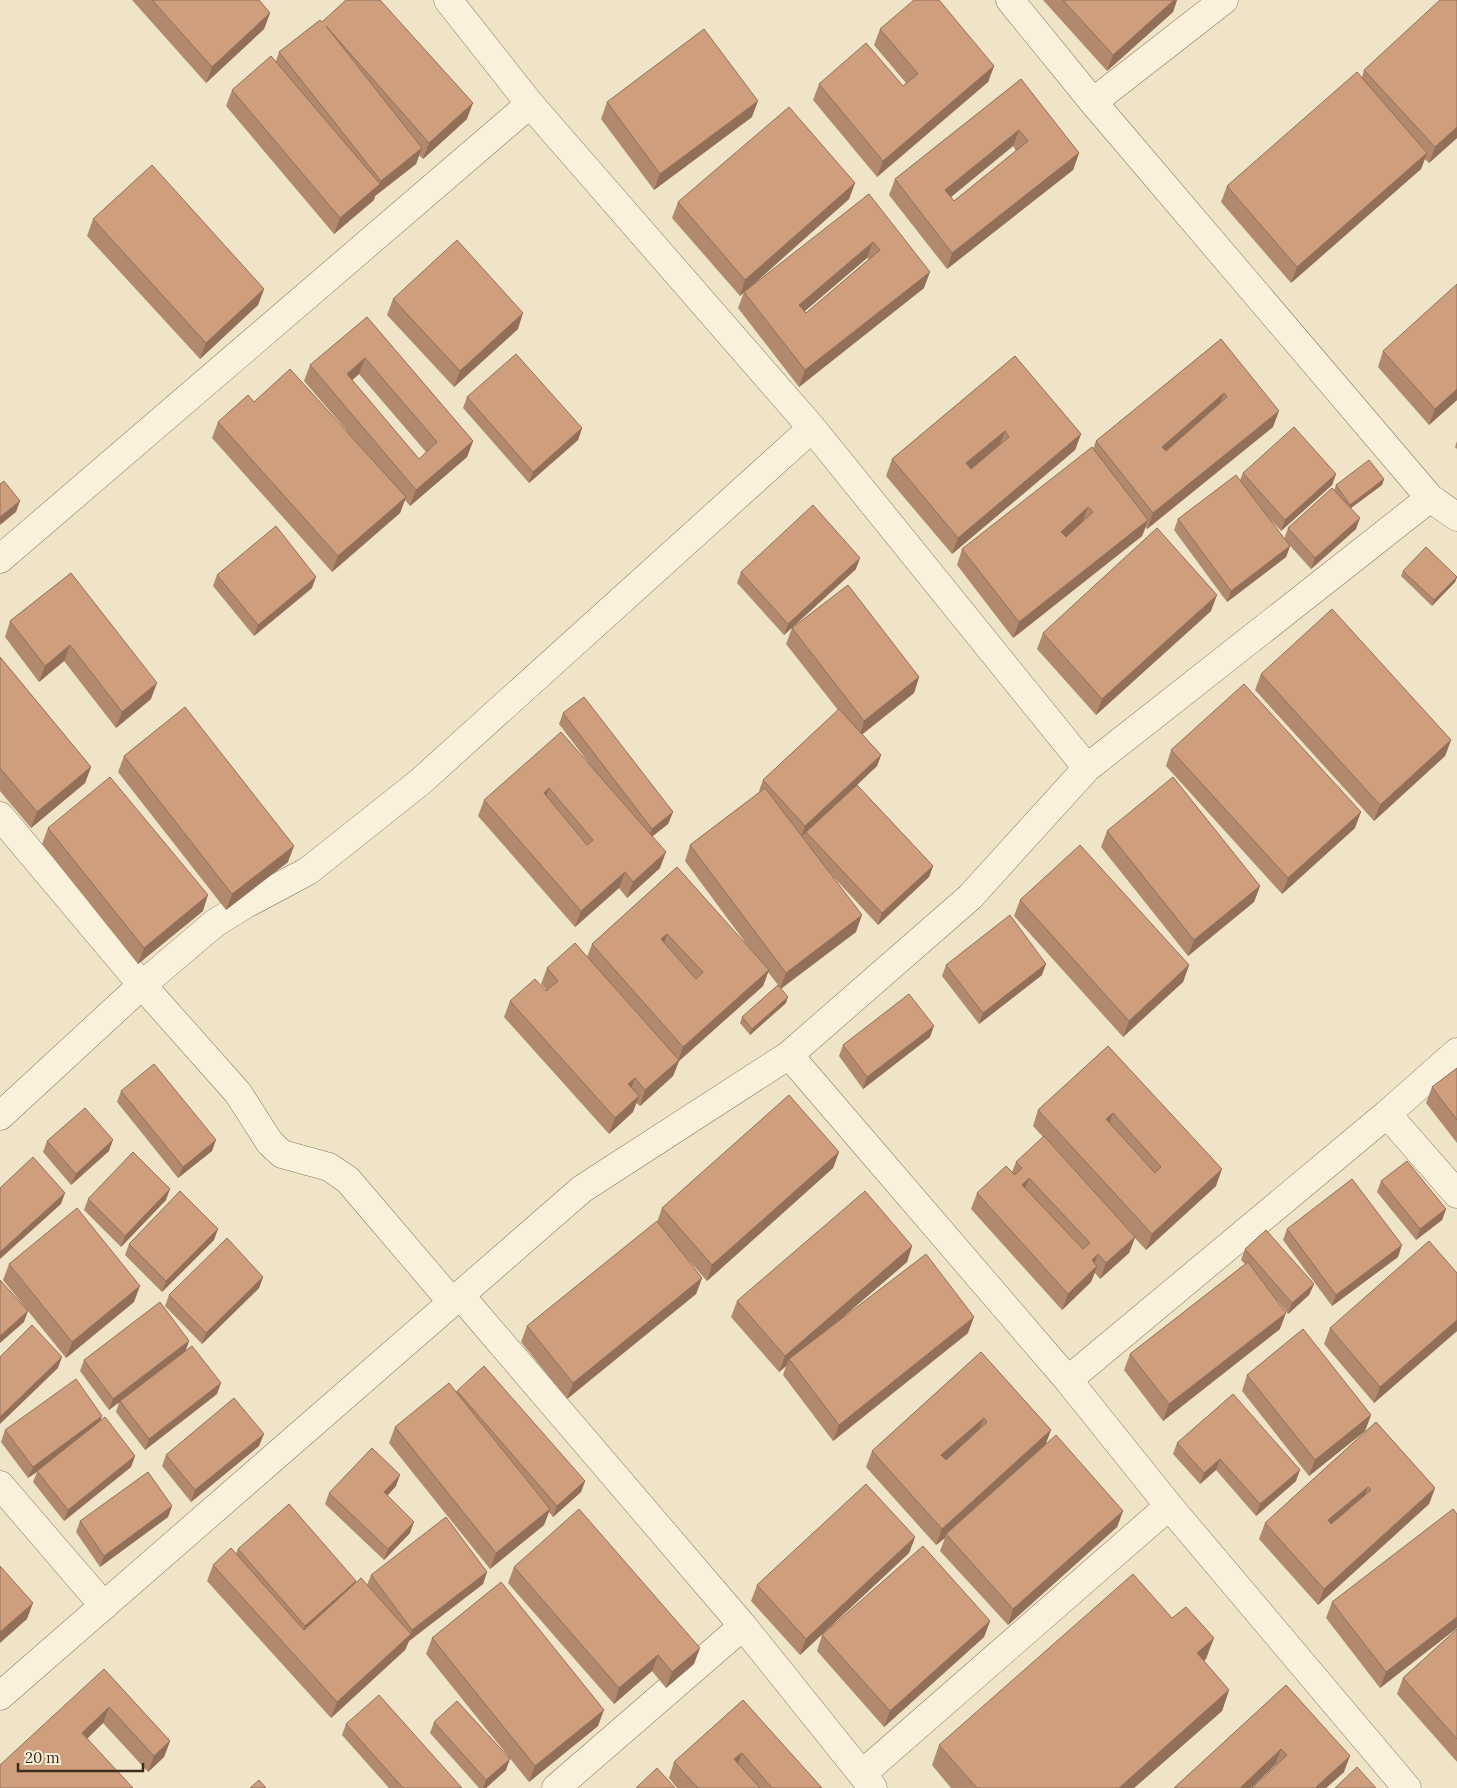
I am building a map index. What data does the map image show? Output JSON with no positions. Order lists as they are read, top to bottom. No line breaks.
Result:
{"scale_bar":"20 m"}
